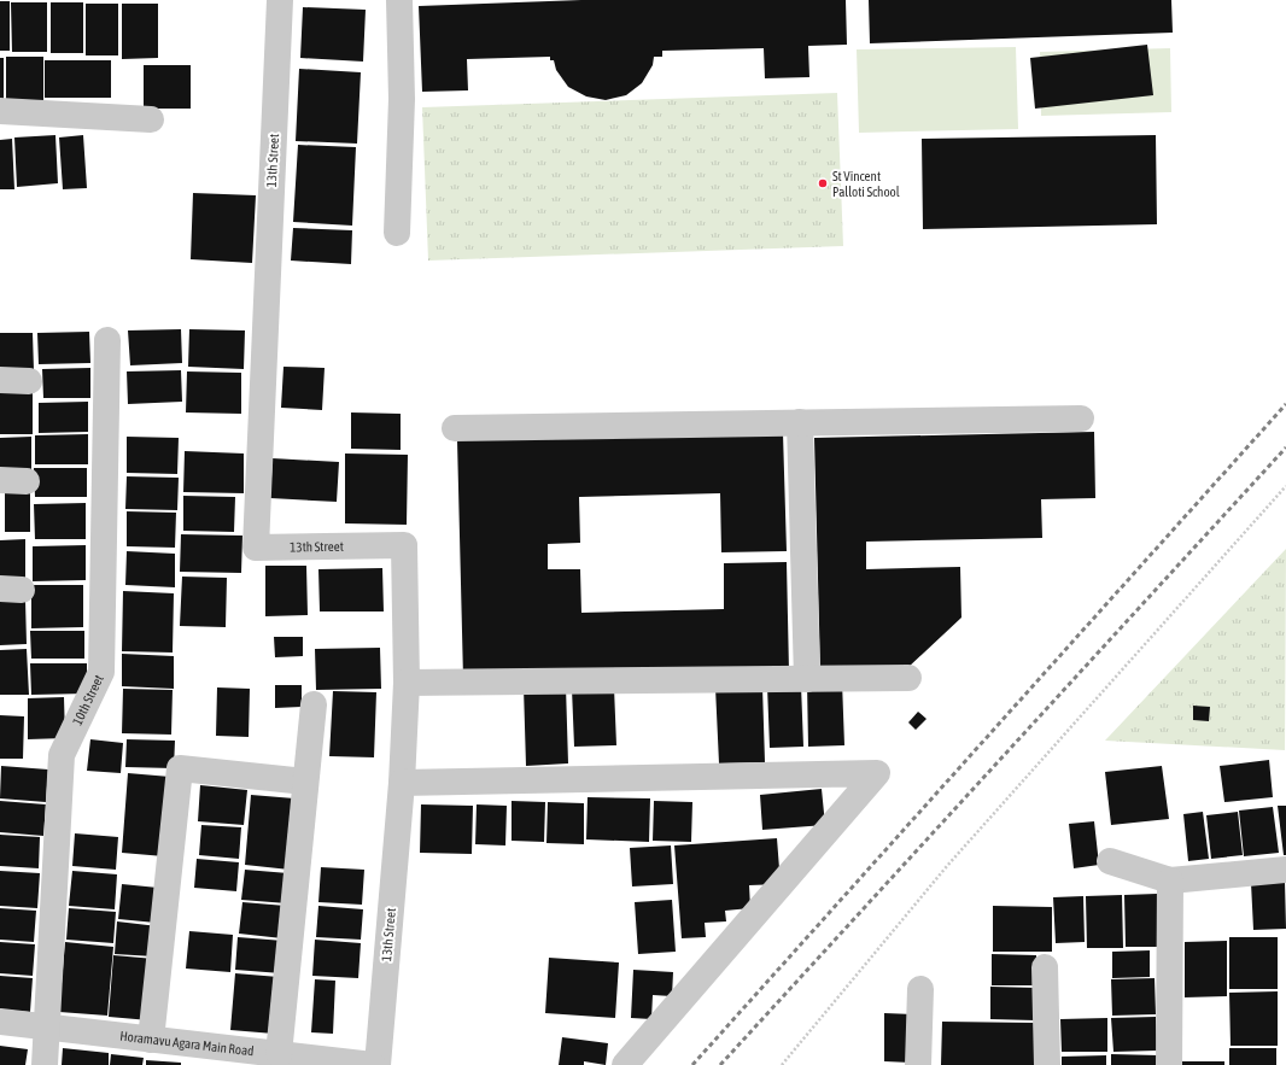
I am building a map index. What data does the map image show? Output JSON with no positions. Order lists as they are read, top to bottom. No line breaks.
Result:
{"streets":{"street":["13th Street","10th Street","Horamavu Agara Main Road"]},"crossings":[["10th Street","Horamavu Agara Main Road"]],"places":["St Vincent Palloti School"]}
